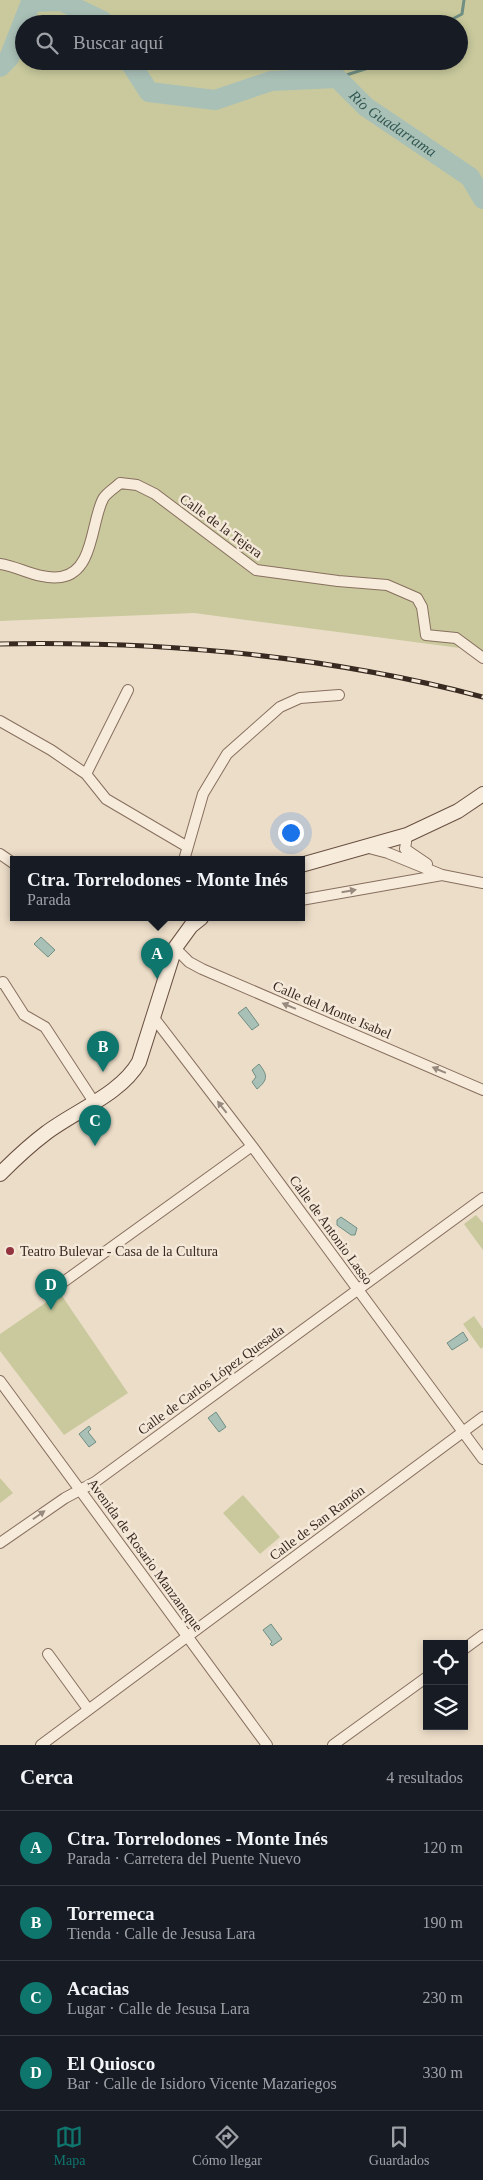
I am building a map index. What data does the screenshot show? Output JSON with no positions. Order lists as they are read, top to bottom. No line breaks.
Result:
{"streets":{"street":["Calle de la Tejera","Calle del Monte Isabel","Calle de Antonio Lasso","Calle de Carlos López Quesada","Calle de San Ramón","Avenida de Rosario Manzaneque"]},"crossings":[["Calle de Antonio Lasso","Calle de Carlos López Quesada"],["Calle de Antonio Lasso","Calle de San Ramón"],["Calle de Carlos López Quesada","Avenida de Rosario Manzaneque"],["Calle de San Ramón","Avenida de Rosario Manzaneque"]],"one_way":["Calle del Monte Isabel"],"water":["Río Guadarrama"],"places":["Teatro Bulevar - Casa de la Cultura"],"page":{"search":"Buscar aquí","popup":["Ctra. Torrelodones - Monte Inés","Parada"],"pins":["A","B","C","D"],"heading":["Cerca","4 resultados"],"list":[{"mark":"A","name":"Ctra. Torrelodones - Monte Inés","note":"Parada · Carretera del Puente Nuevo","value":"120 m"},{"mark":"B","name":"Torremeca","note":"Tienda · Calle de Jesusa Lara","value":"190 m"},{"mark":"C","name":"Acacias","note":"Lugar · Calle de Jesusa Lara","value":"230 m"},{"mark":"D","name":"El Quiosco","note":"Bar · Calle de Isidoro Vicente Mazariegos","value":"330 m"}],"nav":["Mapa","Cómo llegar","Guardados"]}}
